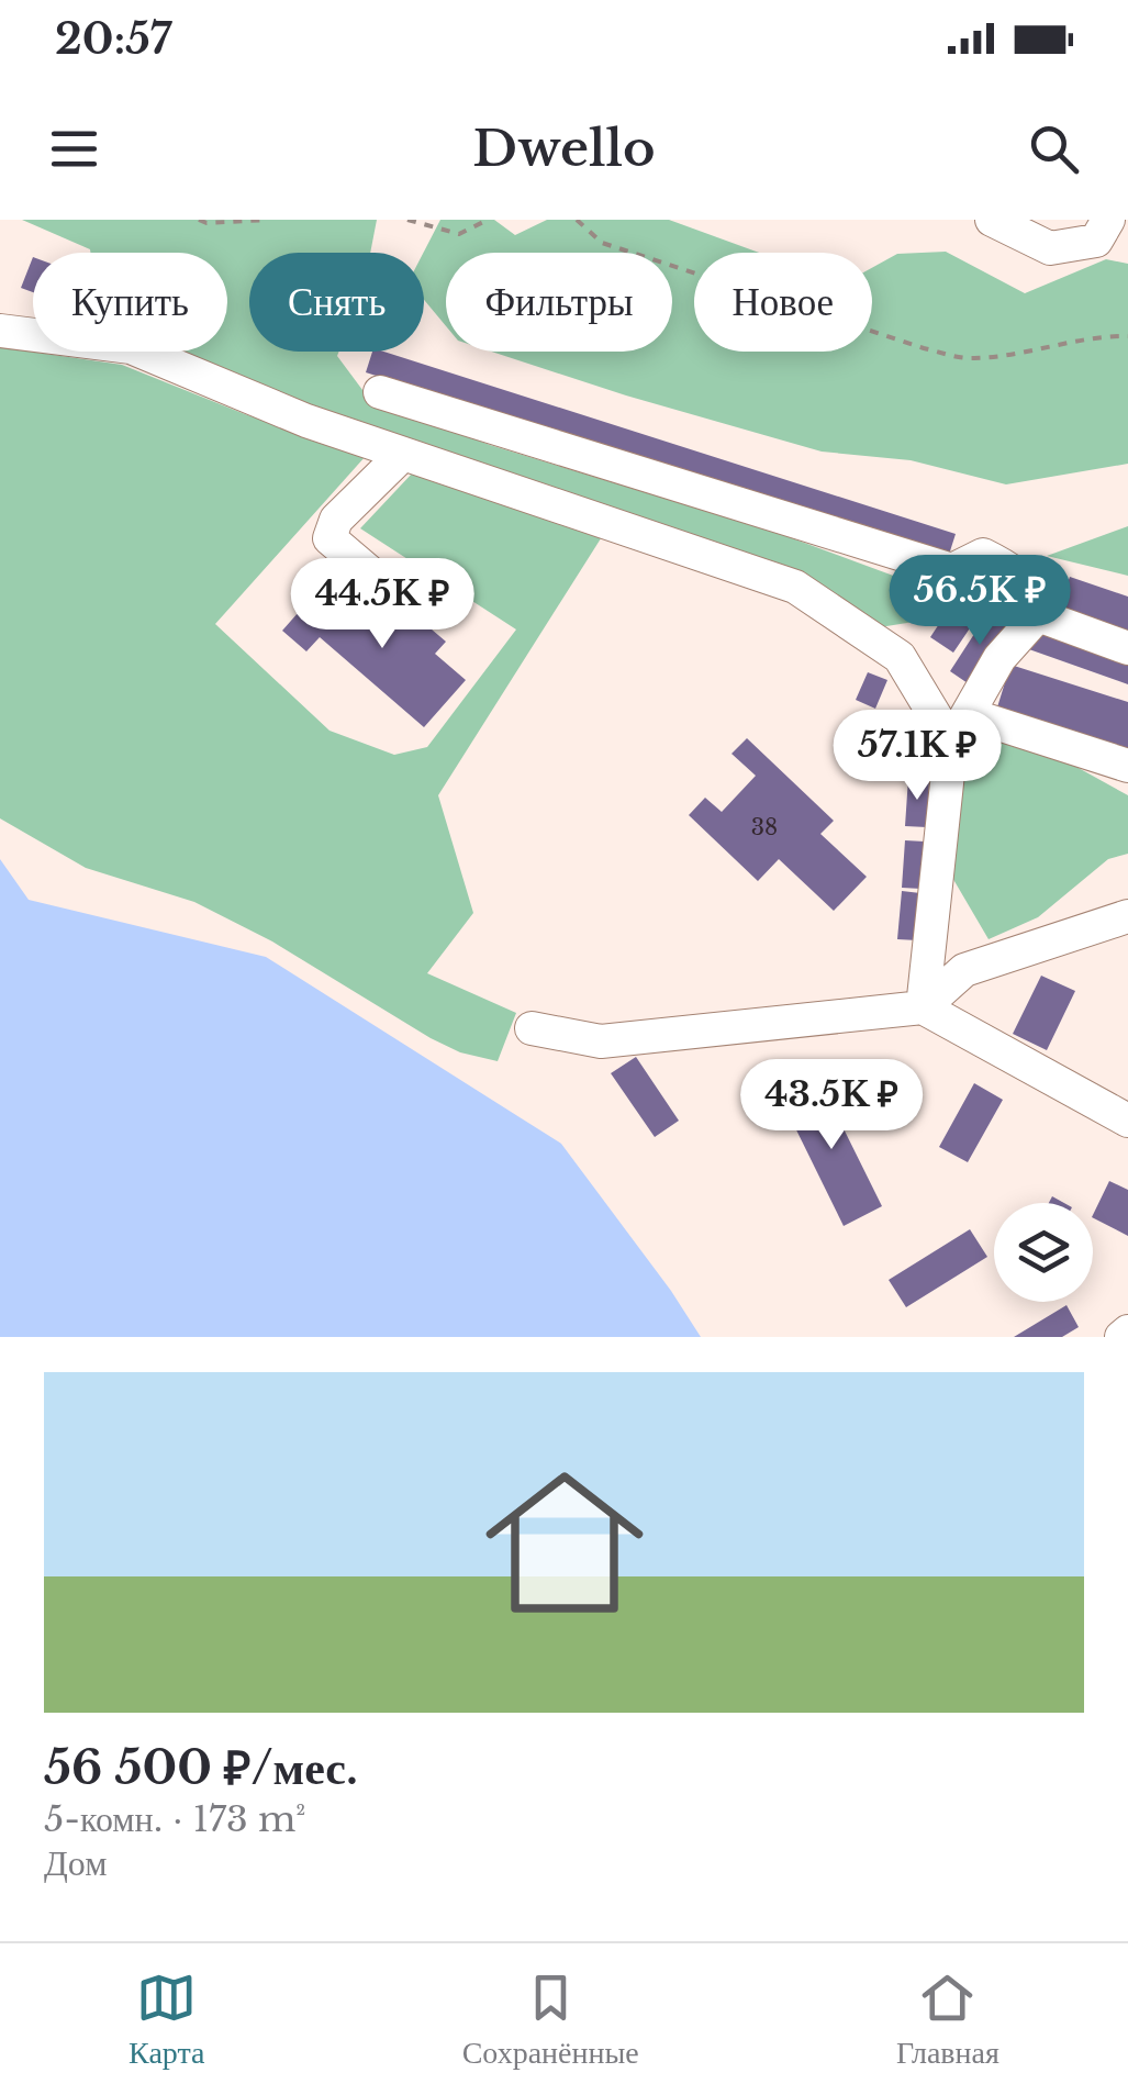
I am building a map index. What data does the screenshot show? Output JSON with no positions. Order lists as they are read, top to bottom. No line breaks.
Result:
{"house_numbers":["38"],"page":{"status":"20:57","header":"Dwello","chip":["Купить","Снять","Фильтры","Новое"],"price":["56.5K ₽","44.5K ₽","57.1K ₽","43.5K ₽"],"list":[{"name":"56 500 ₽/мес.","note":"5-комн. · 173 m² · Дом"}],"tabs":["Карта","Сохранённые","Главная"]}}
